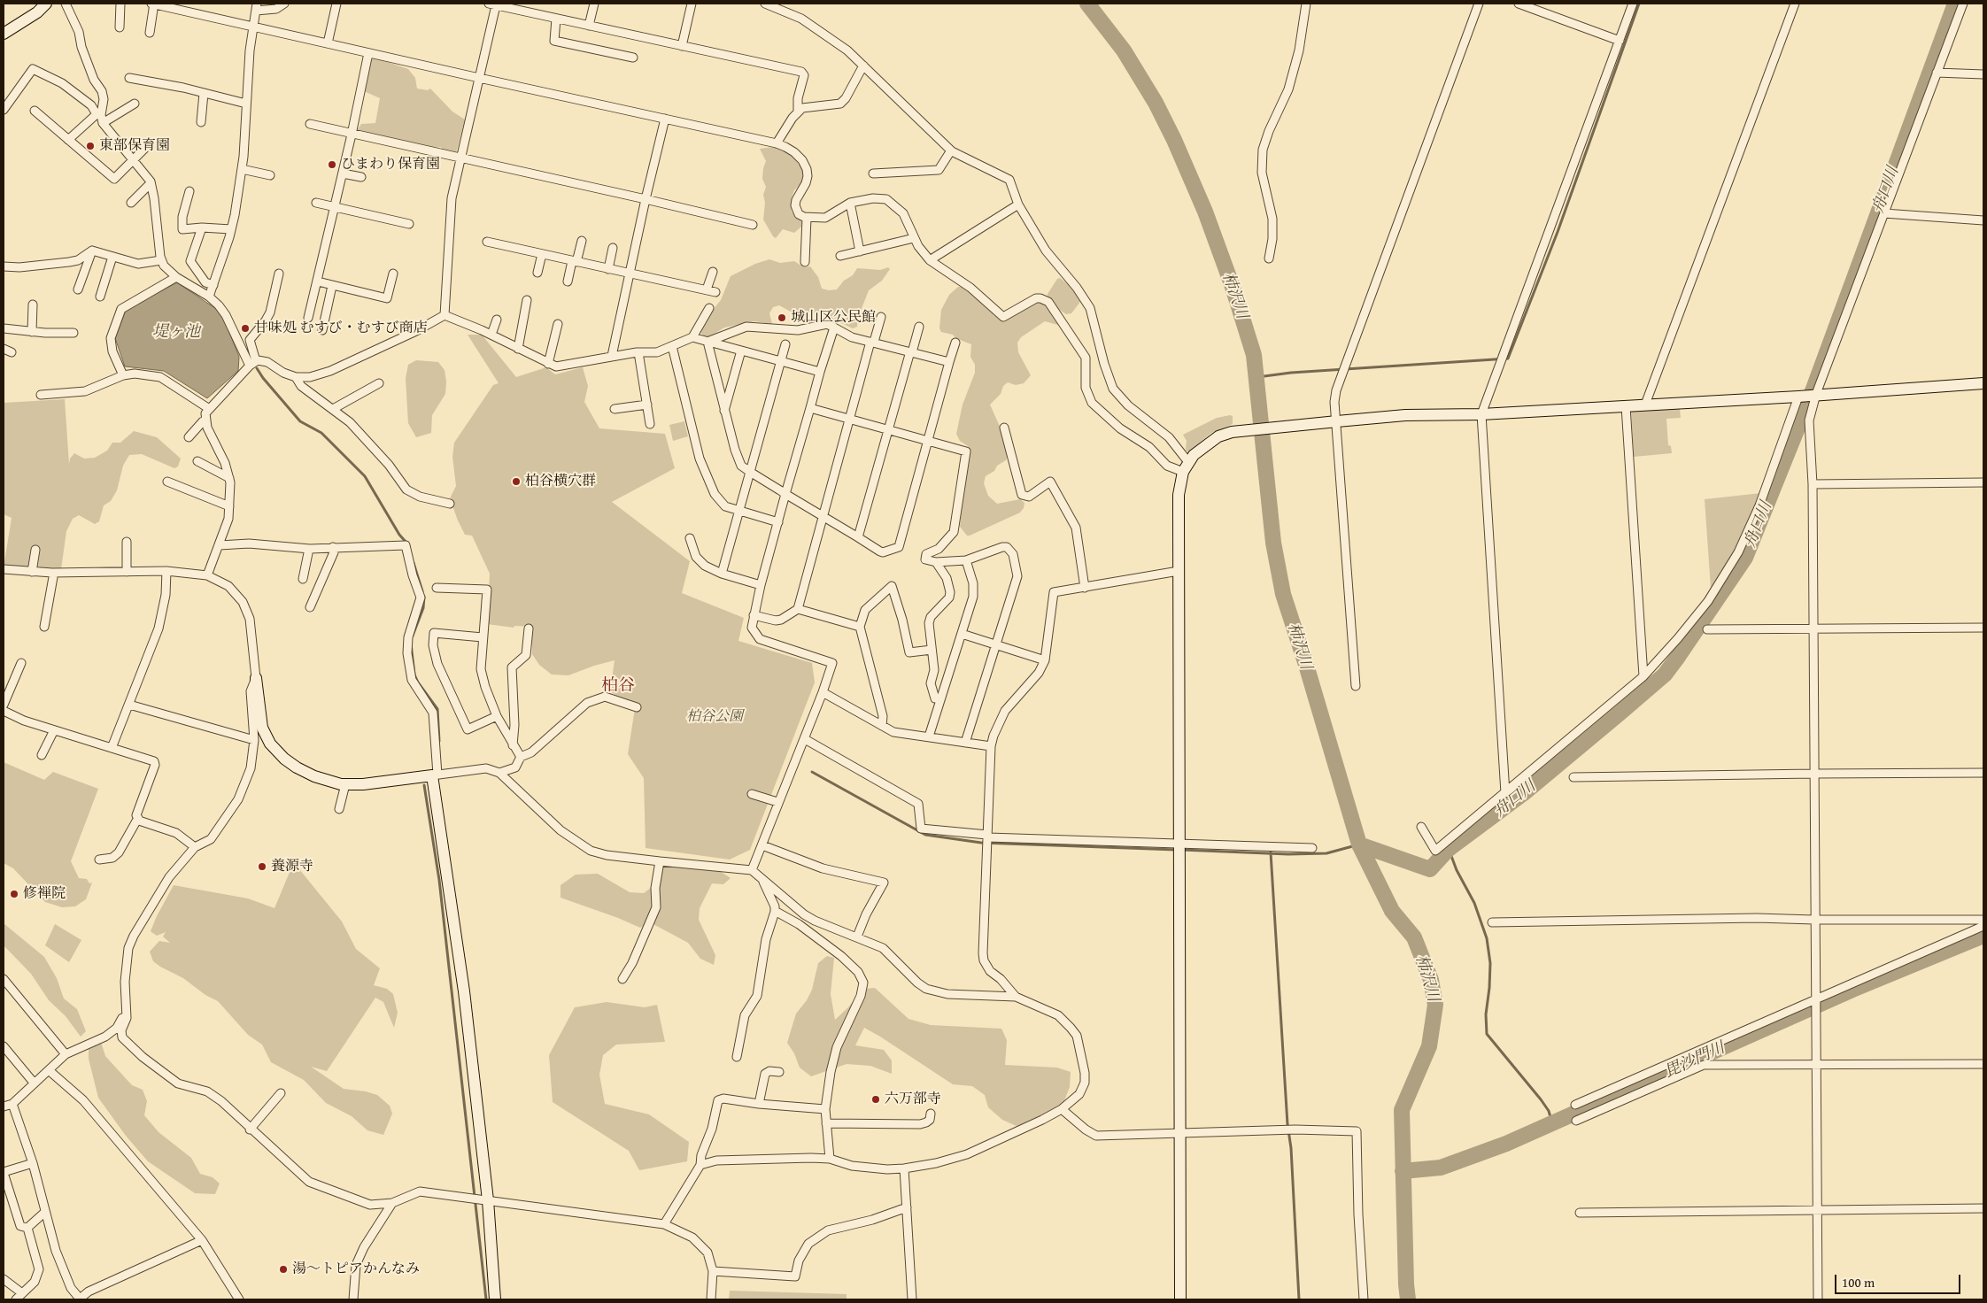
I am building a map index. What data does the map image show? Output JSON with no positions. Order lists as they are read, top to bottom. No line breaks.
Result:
{"districts":["柏谷"],"water":["舟口川","柿沢川","堤ヶ池","毘沙門川"],"parks":["柏谷公園"],"places":["東部保育園","ひまわり保育園","城山区公民館","甘味処 むすび・むすび商店","柏谷横穴群","養源寺","修禅院","六万部寺","湯～トピアかんなみ"],"scale_bar":"100 m"}
